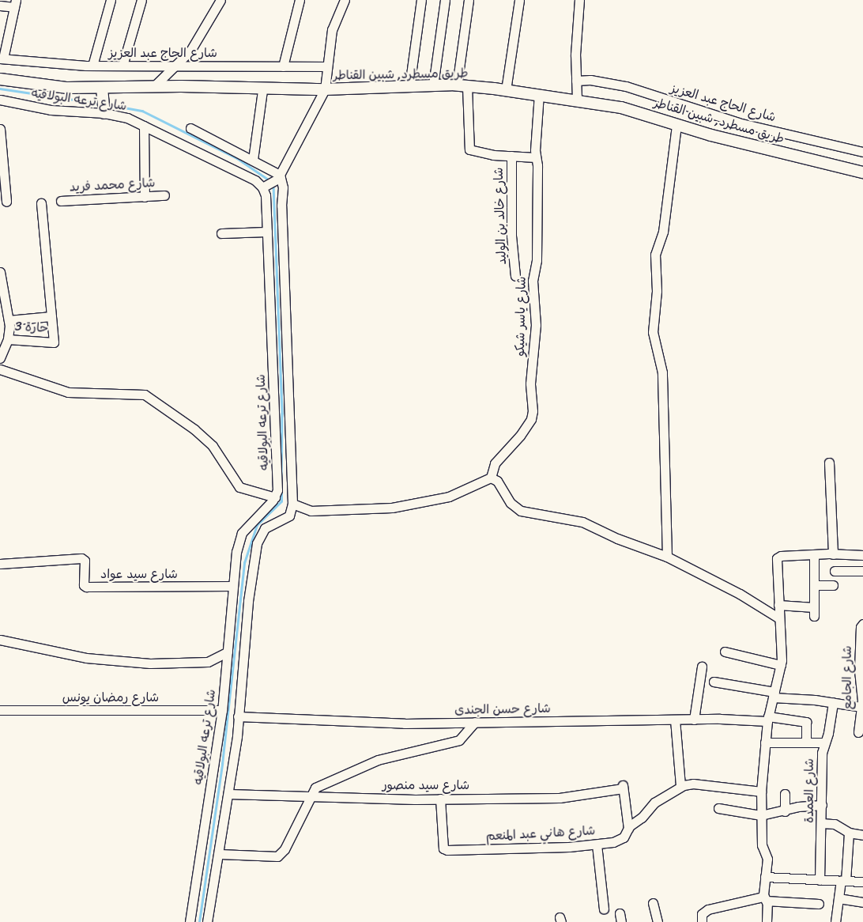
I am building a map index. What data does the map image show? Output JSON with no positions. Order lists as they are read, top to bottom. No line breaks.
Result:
{"streets":{"main road":["طريق مسطرد, شبين القناطر"],"street":["شارع الحاج عبد العزيز","شارع ترعه البولاقيه","شارع محمد فريد","شارع خالد بن الوليد","شارع ياسر شيكو","حارة 3","شارع سيد عواد","شارع الجامع","شارع رمضان يونس","شارع حسن الجندى","شارع سيد منصور","شارع العمدة","شارع هاني عبد المنعم"]},"crossings":[["طريق مسطرد, شبين القناطر","شارع ياسر شيكو"],["شارع ترعه البولاقيه","شارع سيد عواد"],["شارع ترعه البولاقيه","شارع رمضان يونس"],["شارع سيد منصور","شارع هاني عبد المنعم"]]}
